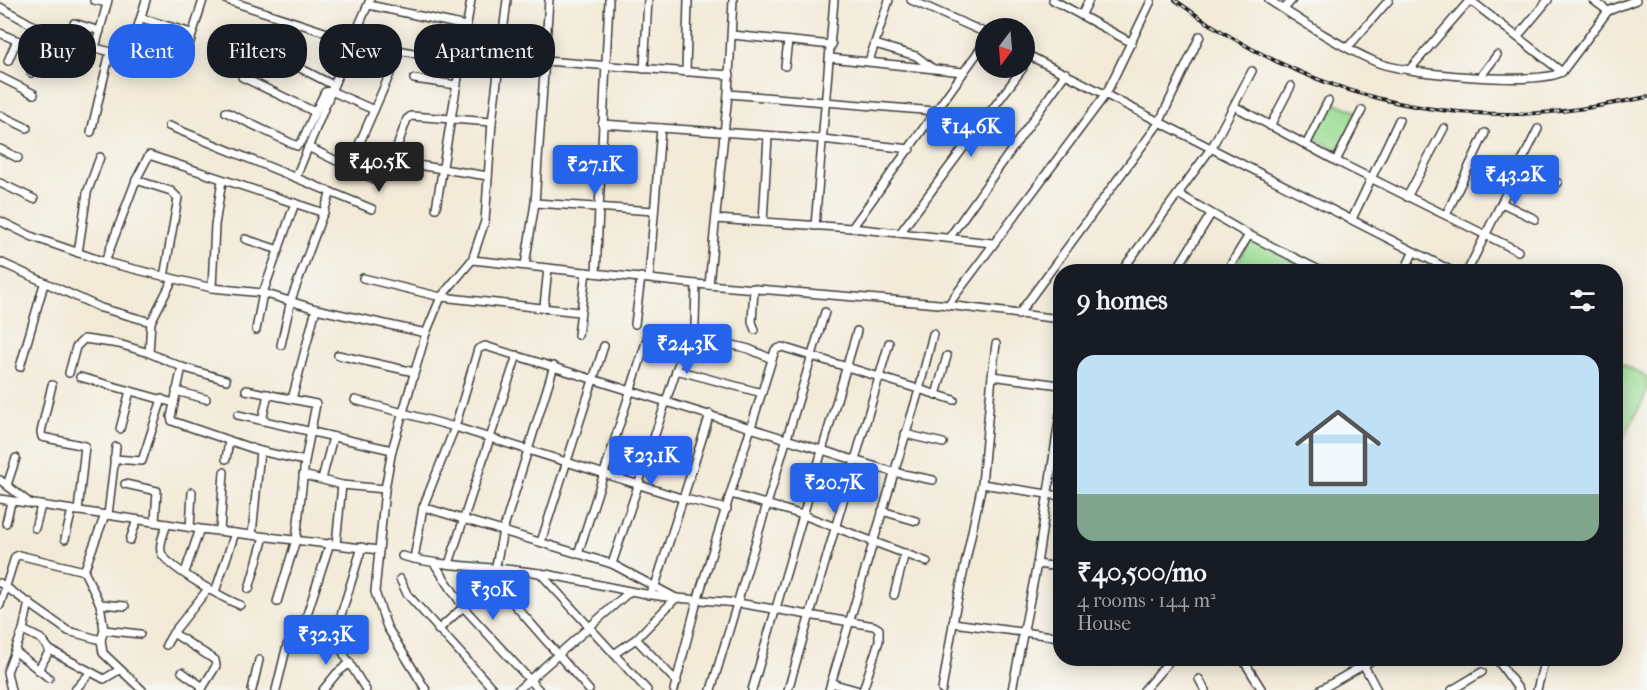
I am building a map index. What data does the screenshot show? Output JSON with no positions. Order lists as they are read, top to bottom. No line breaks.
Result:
{"north":"bottom","page":{"chip":["Buy","Rent","Filters","New","Apartment"],"price":["₹14.6K","₹40.5K","₹27.1K","₹43.2K","₹24.3K","₹23.1K","₹20.7K","₹30K","₹32.3K"],"heading":"9 homes","list":[{"name":"₹40,500/mo","note":"4 rooms · 144 m² · House"}]}}
